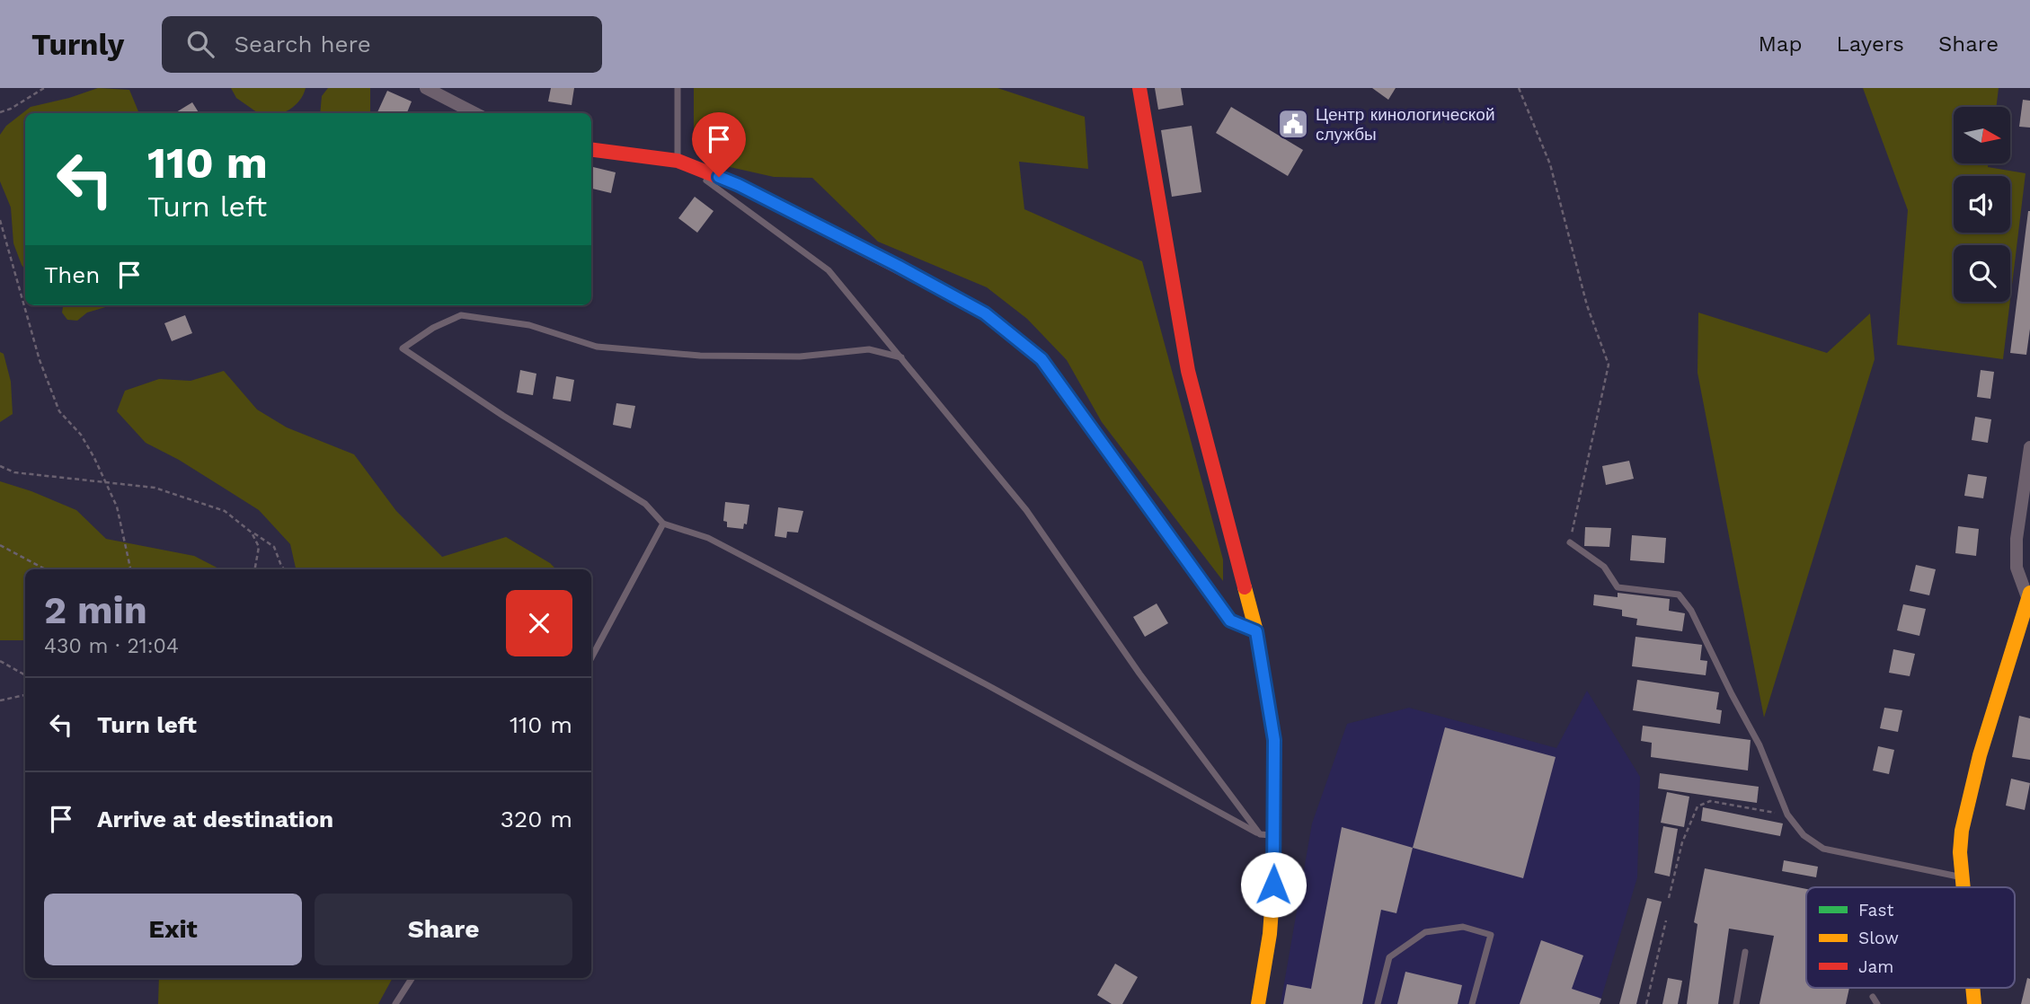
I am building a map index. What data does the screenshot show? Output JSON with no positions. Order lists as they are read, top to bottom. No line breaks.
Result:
{"places":{"public building":["Центр кинологической службы"]},"legend":["Fast","Slow","Jam"],"north":"right","page":{"header":"Turnly","search":"Search here","nav":["Map","Layers","Share"],"turn":["110 m","Turn left"],"then":"Then","heading":["2 min","430 m · 21:04"],"list":[{"name":"Turn left","value":"110 m"},{"name":"Arrive at destination","value":"320 m"}],"buttons":["Exit","Share"]}}
